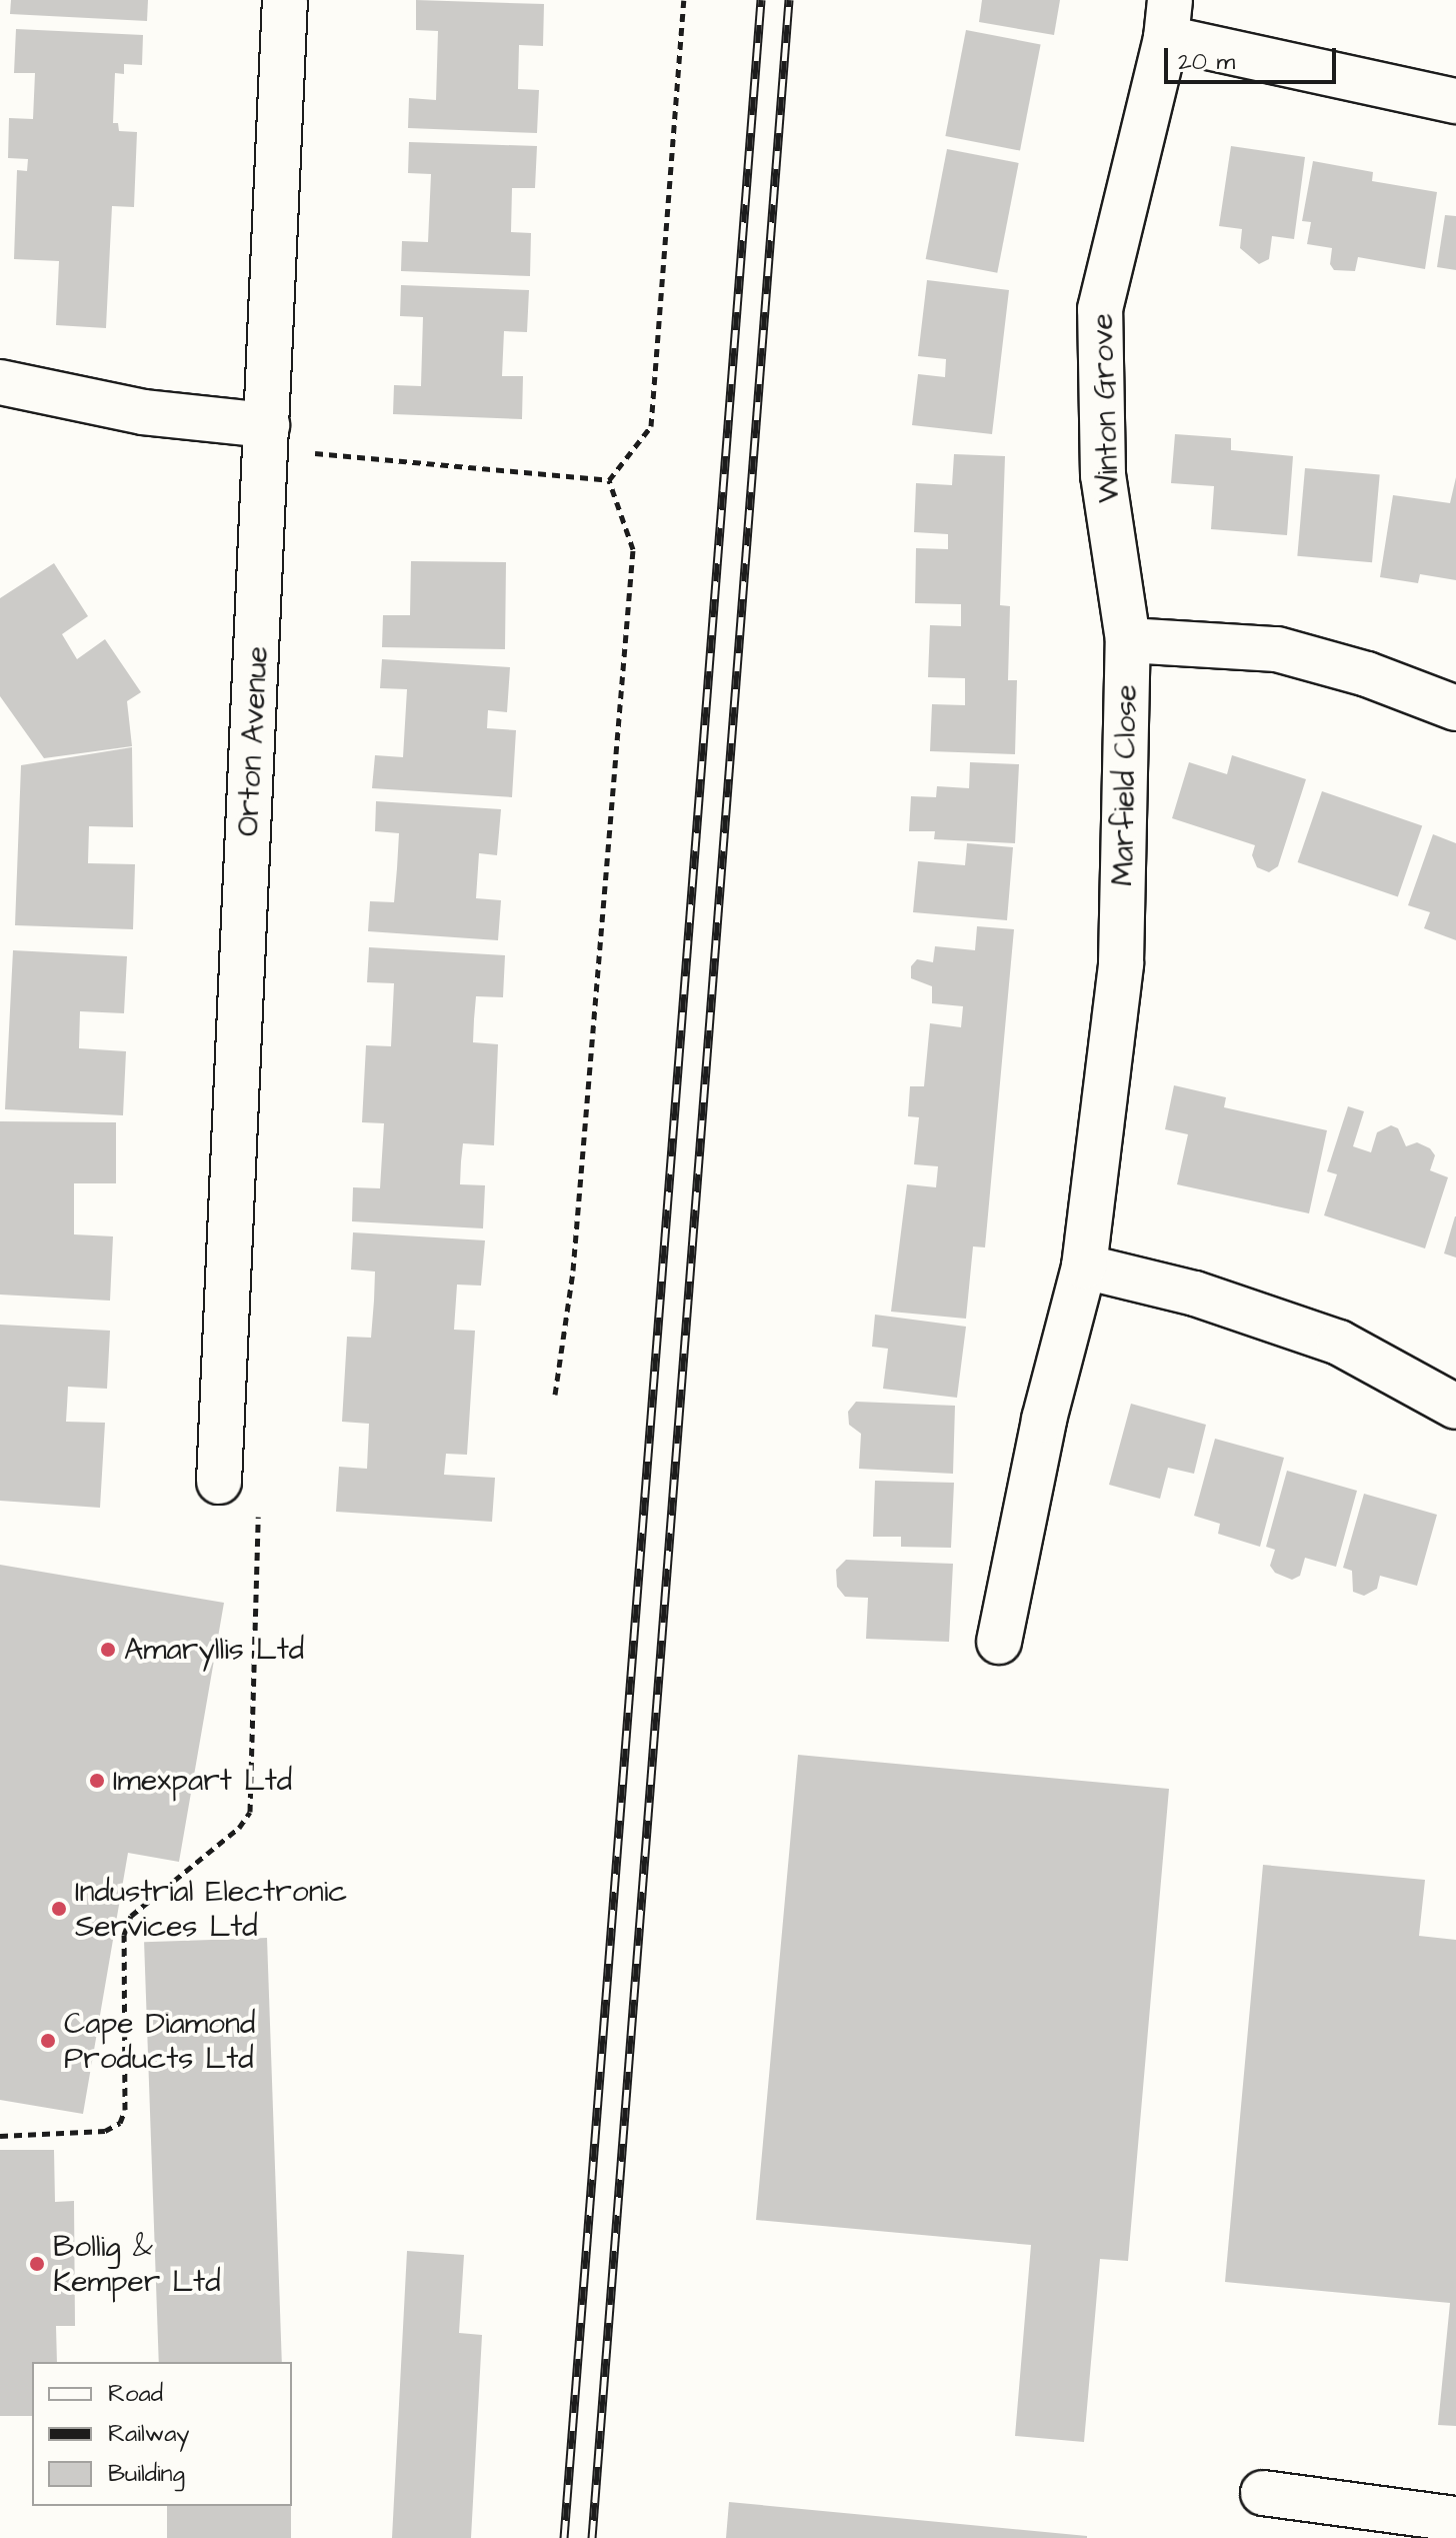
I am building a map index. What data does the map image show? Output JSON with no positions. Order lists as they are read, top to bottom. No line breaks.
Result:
{"streets":{"street":["Winton Grove","Orton Avenue","Marfield Close"]},"crossings":[["Winton Grove","Marfield Close"]],"places":["Amaryllis Ltd","Imexpart Ltd","Industrial Electronic Services Ltd","Cape Diamond Products Ltd","Bollig & Kemper Ltd"],"legend":["Road","Railway","Building"],"scale_bar":"20 m"}
